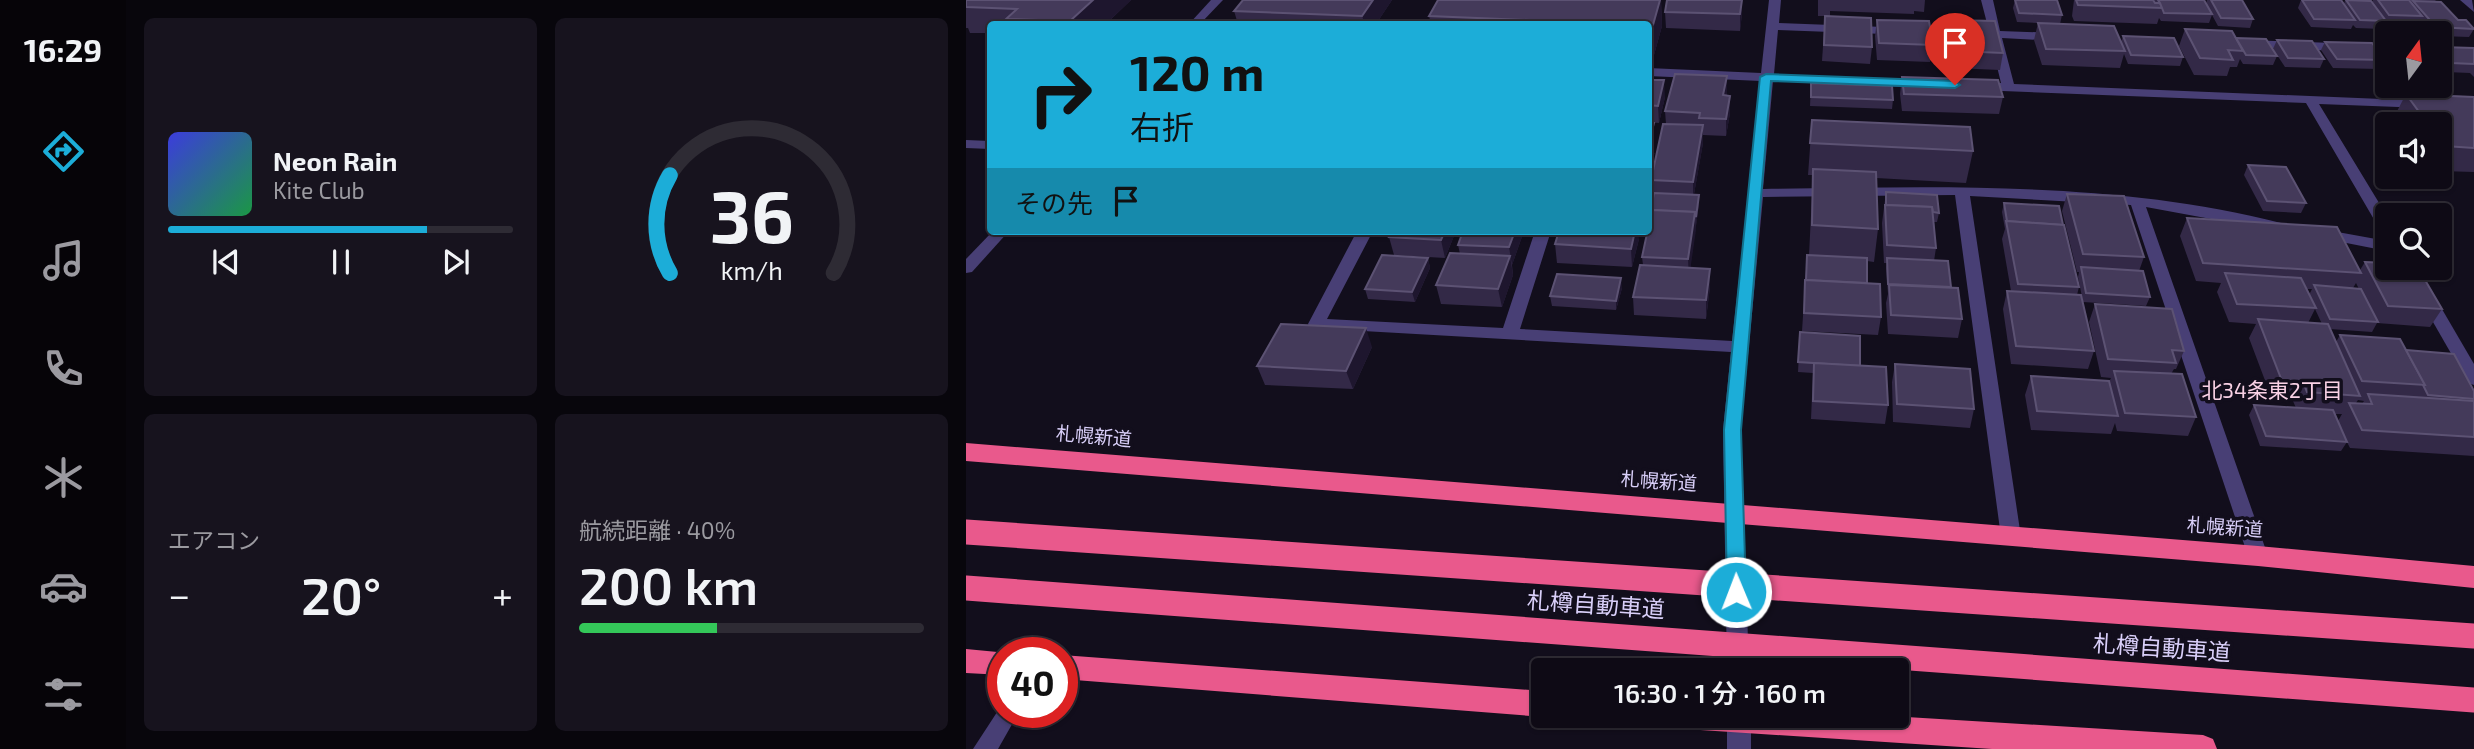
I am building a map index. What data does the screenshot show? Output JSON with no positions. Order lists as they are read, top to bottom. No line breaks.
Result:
{"streets":{"highway":["札幌新道","札樽自動車道"]},"districts":["北34条東2丁目"],"north":"top","page":{"tabs":"16:29","turn":["120 m","右折"],"song":["Neon Rain","Kite Club"],"then":"その先","tile":["エアコン",["航続距離 · 40%","200 km"]],"heat":["−","20°","+"],"limit":"40","trip":"16:30 · 1 分 · 160 m","gauge":["36","km/h"]}}
